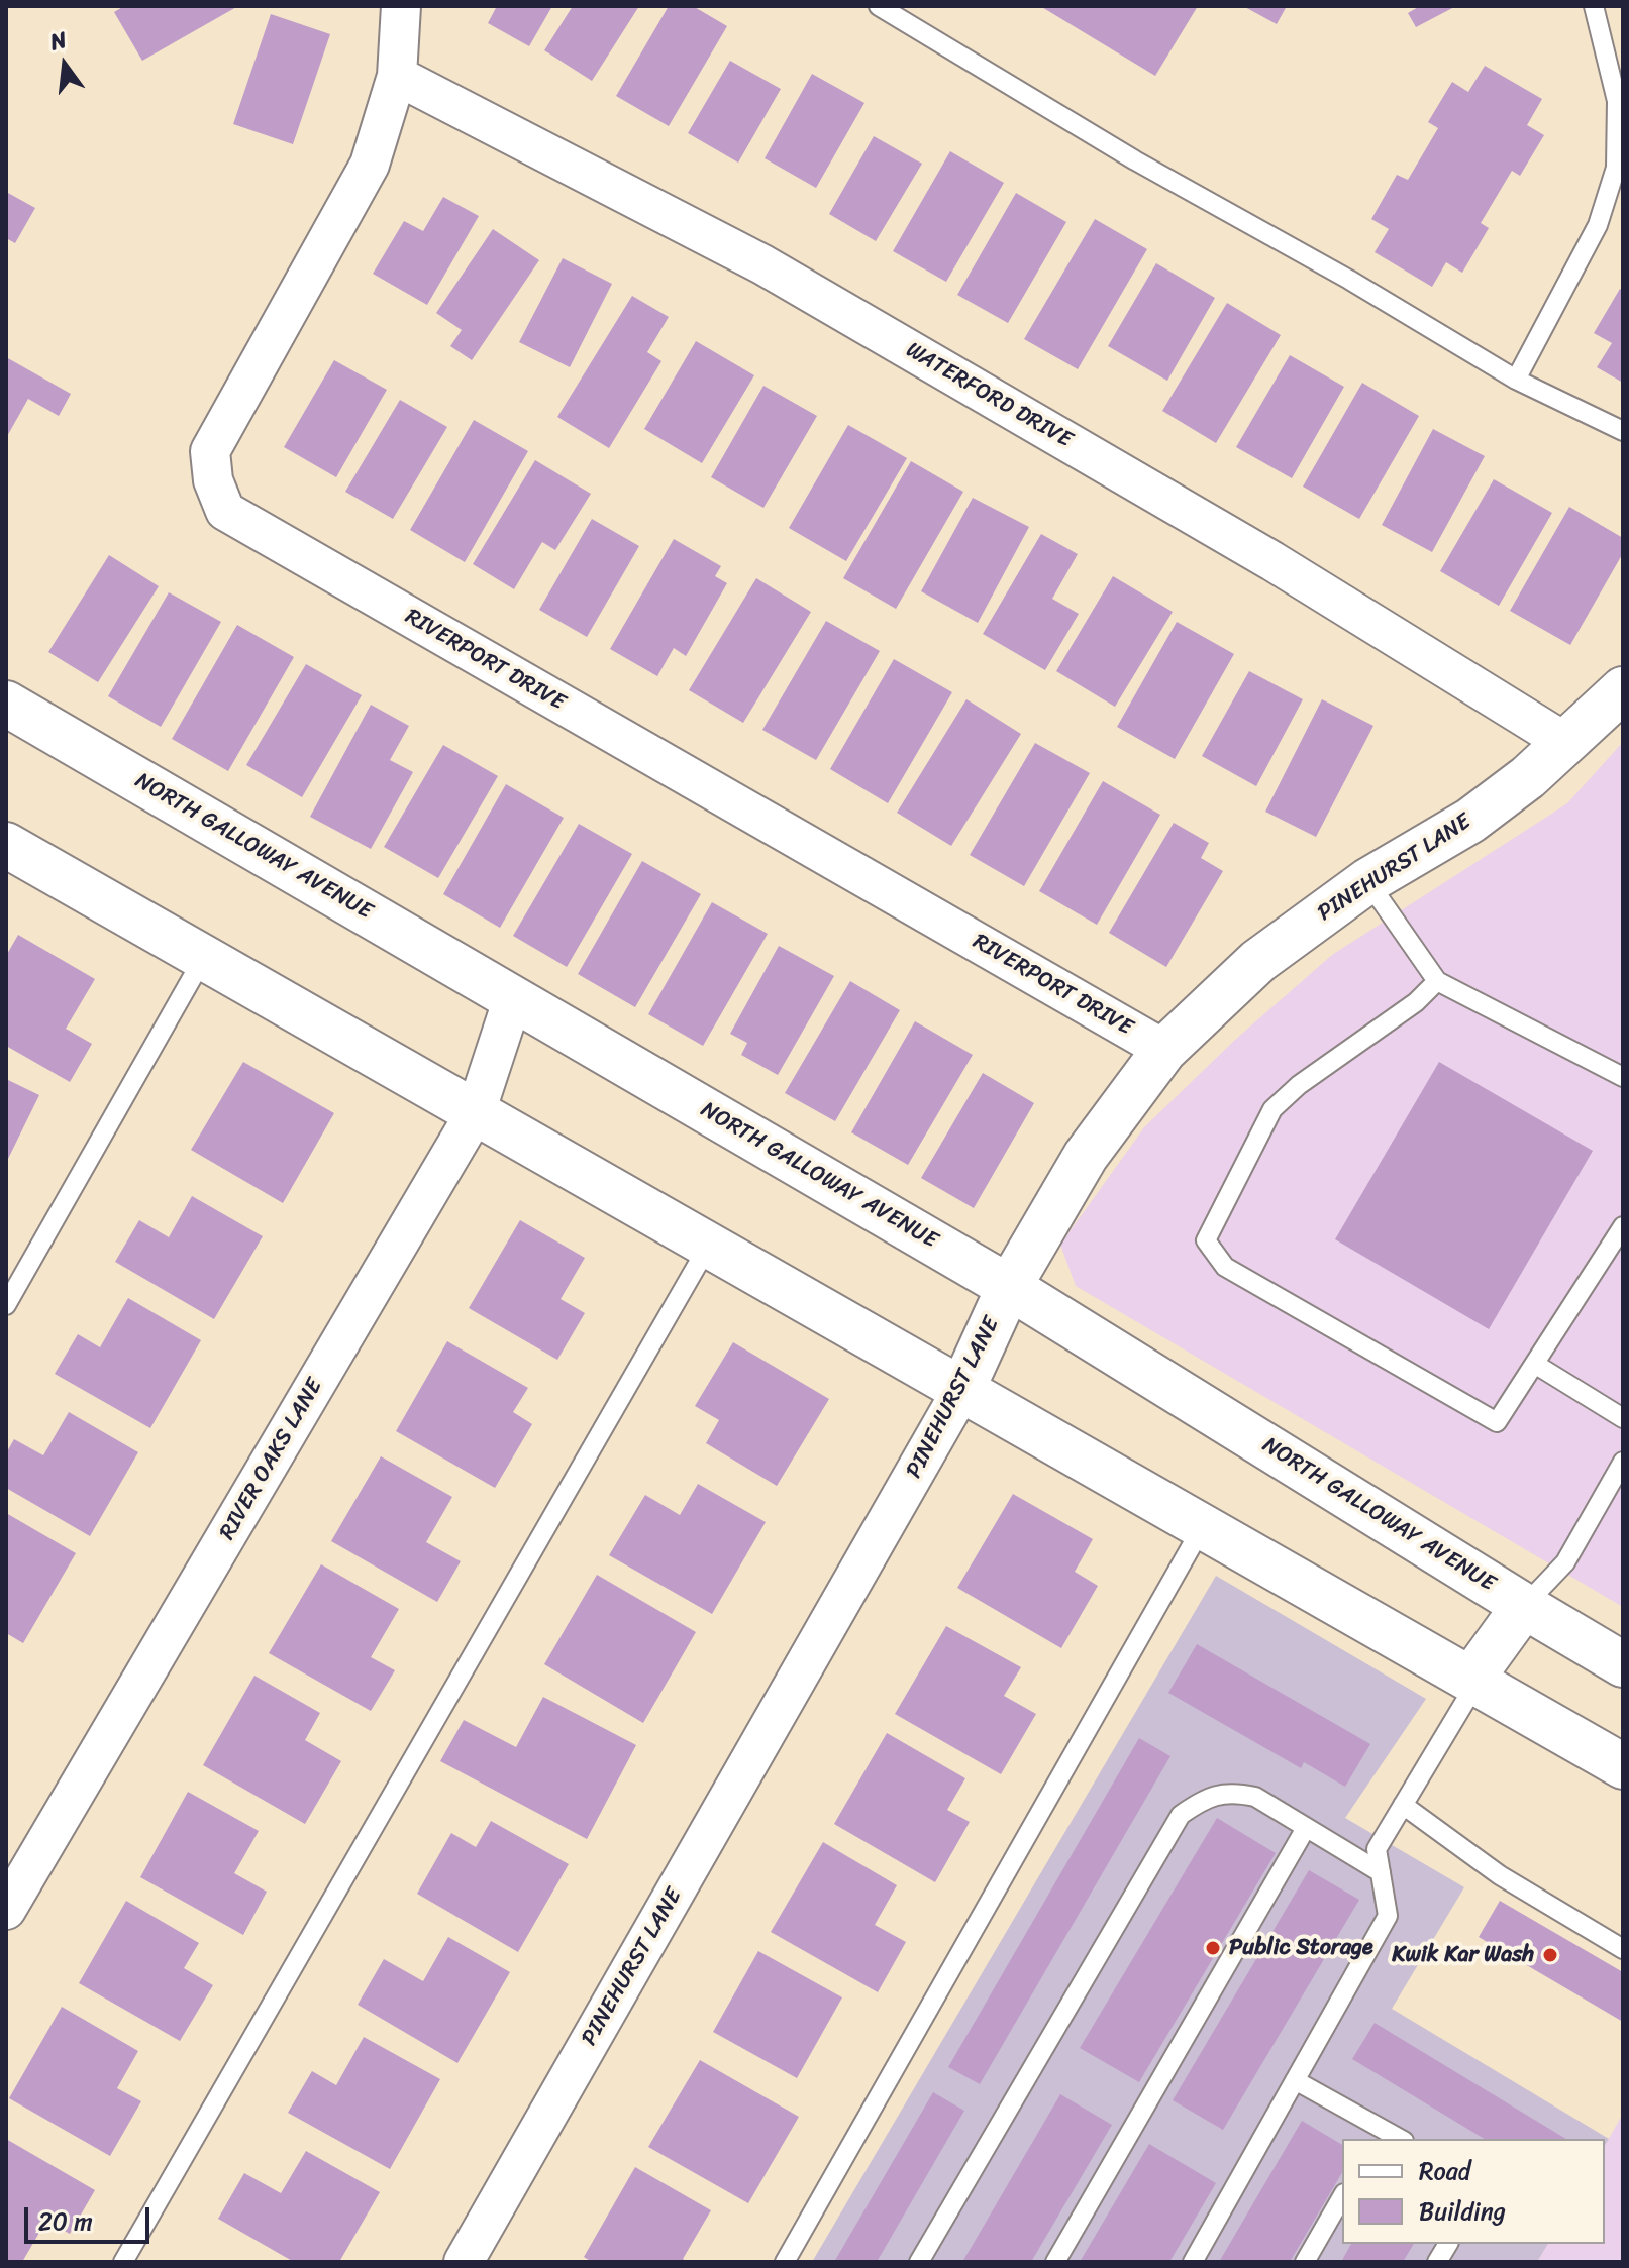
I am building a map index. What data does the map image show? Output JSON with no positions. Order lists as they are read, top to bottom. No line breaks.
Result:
{"streets":{"main road":["NORTH GALLOWAY AVENUE","PINEHURST LANE"],"street":["WATERFORD DRIVE","RIVERPORT DRIVE","RIVER OAKS LANE"]},"crossings":[["WATERFORD DRIVE","RIVERPORT DRIVE"],["WATERFORD DRIVE","PINEHURST LANE"],["RIVERPORT DRIVE","PINEHURST LANE"],["NORTH GALLOWAY AVENUE","PINEHURST LANE"],["NORTH GALLOWAY AVENUE","RIVER OAKS LANE"]],"places":["Public Storage","Kwik Kar Wash"],"legend":["Road","Building"],"scale_bar":"20 m","north":"top"}
